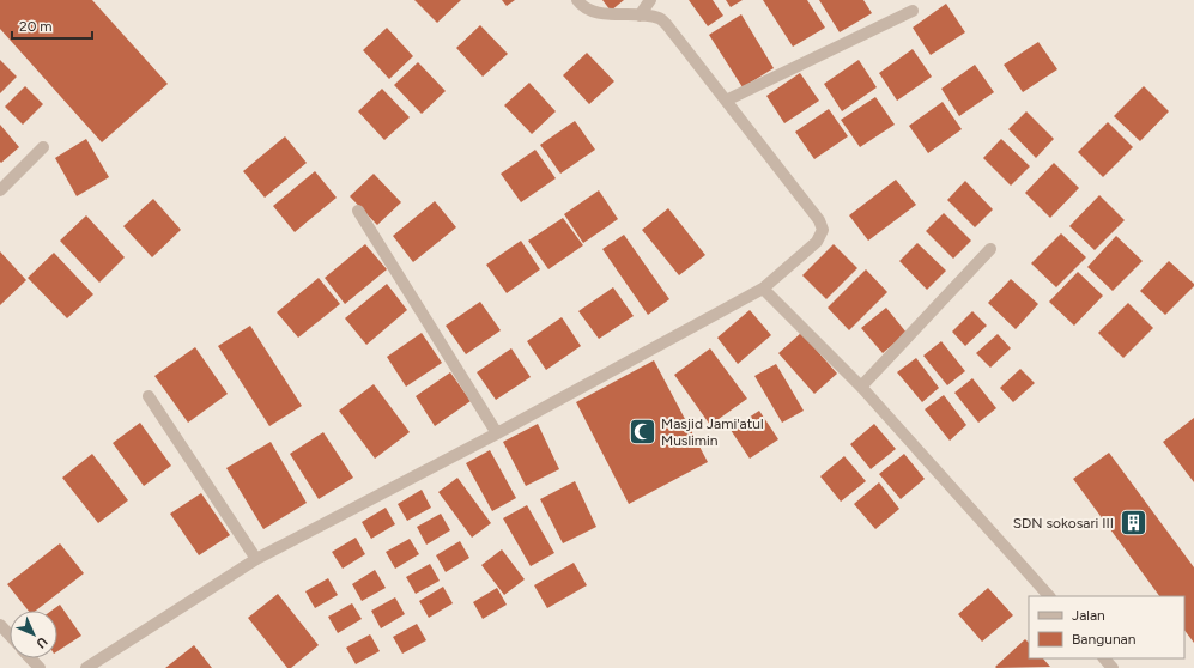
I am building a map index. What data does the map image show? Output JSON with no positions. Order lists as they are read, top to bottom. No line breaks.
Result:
{"places":{"mosque":["Masjid Jami'atul Muslimin"],"building":["SDN sokosari III"]},"legend":["Jalan","Bangunan"],"scale_bar":"20 m","north":"bottom right"}
